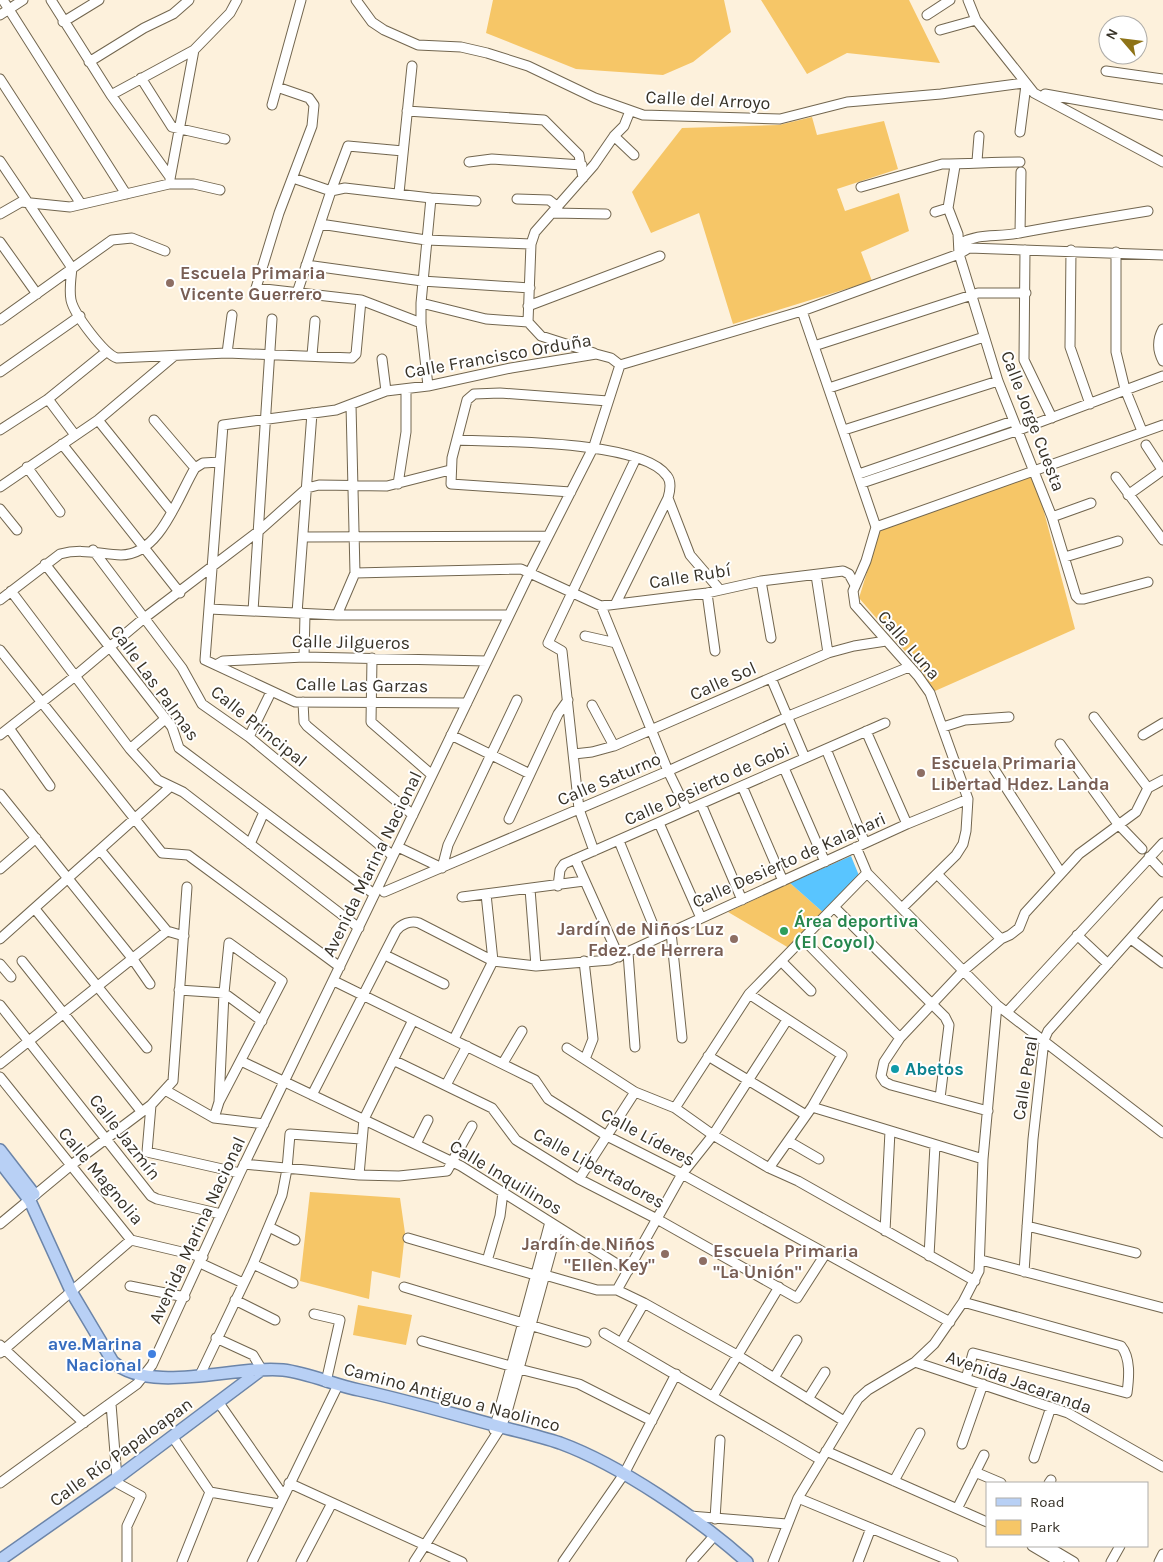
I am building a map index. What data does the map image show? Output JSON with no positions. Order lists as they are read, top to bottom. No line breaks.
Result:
{"streets":{"main road":["Camino Antiguo a Naolinco","Calle Río Papaloapan"],"street":["Calle del Arroyo","Calle Francisco Orduña","Calle Jorge Cuesta","Calle Rubí","Calle Jilgueros","Calle Luna","Calle Sol","Calle Las Palmas","Calle Las Garzas","Calle Principal","Calle Saturno","Calle Desierto de Gobi","Calle Desierto de Kalahari","Avenida Marina Nacional","Calle Peral","Calle Jazmín","Calle Líderes","Calle Libertadores","Calle Magnolia","Calle Inquilinos","Avenida Jacaranda"]},"crossings":[["Calle Francisco Orduña","Avenida Marina Nacional"],["Calle Rubí","Calle Luna"],["Calle Jilgueros","Calle Las Garzas"],["Calle Jilgueros","Avenida Marina Nacional"],["Calle Luna","Calle Sol"],["Calle Luna","Calle Saturno"],["Calle Luna","Calle Desierto de Kalahari"],["Calle Las Palmas","Calle Saturno"],["Calle Las Palmas","Avenida Marina Nacional"],["Calle Las Garzas","Avenida Marina Nacional"],["Calle Principal","Avenida Marina Nacional"],["Calle Saturno","Avenida Marina Nacional"],["Calle Desierto de Kalahari","Calle Líderes"],["Calle Desierto de Kalahari","Calle Inquilinos"],["Avenida Marina Nacional","Calle Jazmín"],["Avenida Marina Nacional","Calle Líderes"],["Avenida Marina Nacional","Calle Magnolia"],["Avenida Marina Nacional","Calle Inquilinos"],["Avenida Marina Nacional","Camino Antiguo a Naolinco"],["Calle Líderes","Calle Libertadores"],["Camino Antiguo a Naolinco","Calle Río Papaloapan"]],"places":["Escuela Primaria Vicente Guerrero","Escuela Primaria Libertad Hdez. Landa","Área deportiva (El Coyol)","Jardín de Niños Luz Fdez. de Herrera","Abetos","Jardín de Niños \"Ellen Key\"","Escuela Primaria \"La Unión\"","ave.Marina Nacional"],"legend":["Road","Park"],"north":"top left"}
